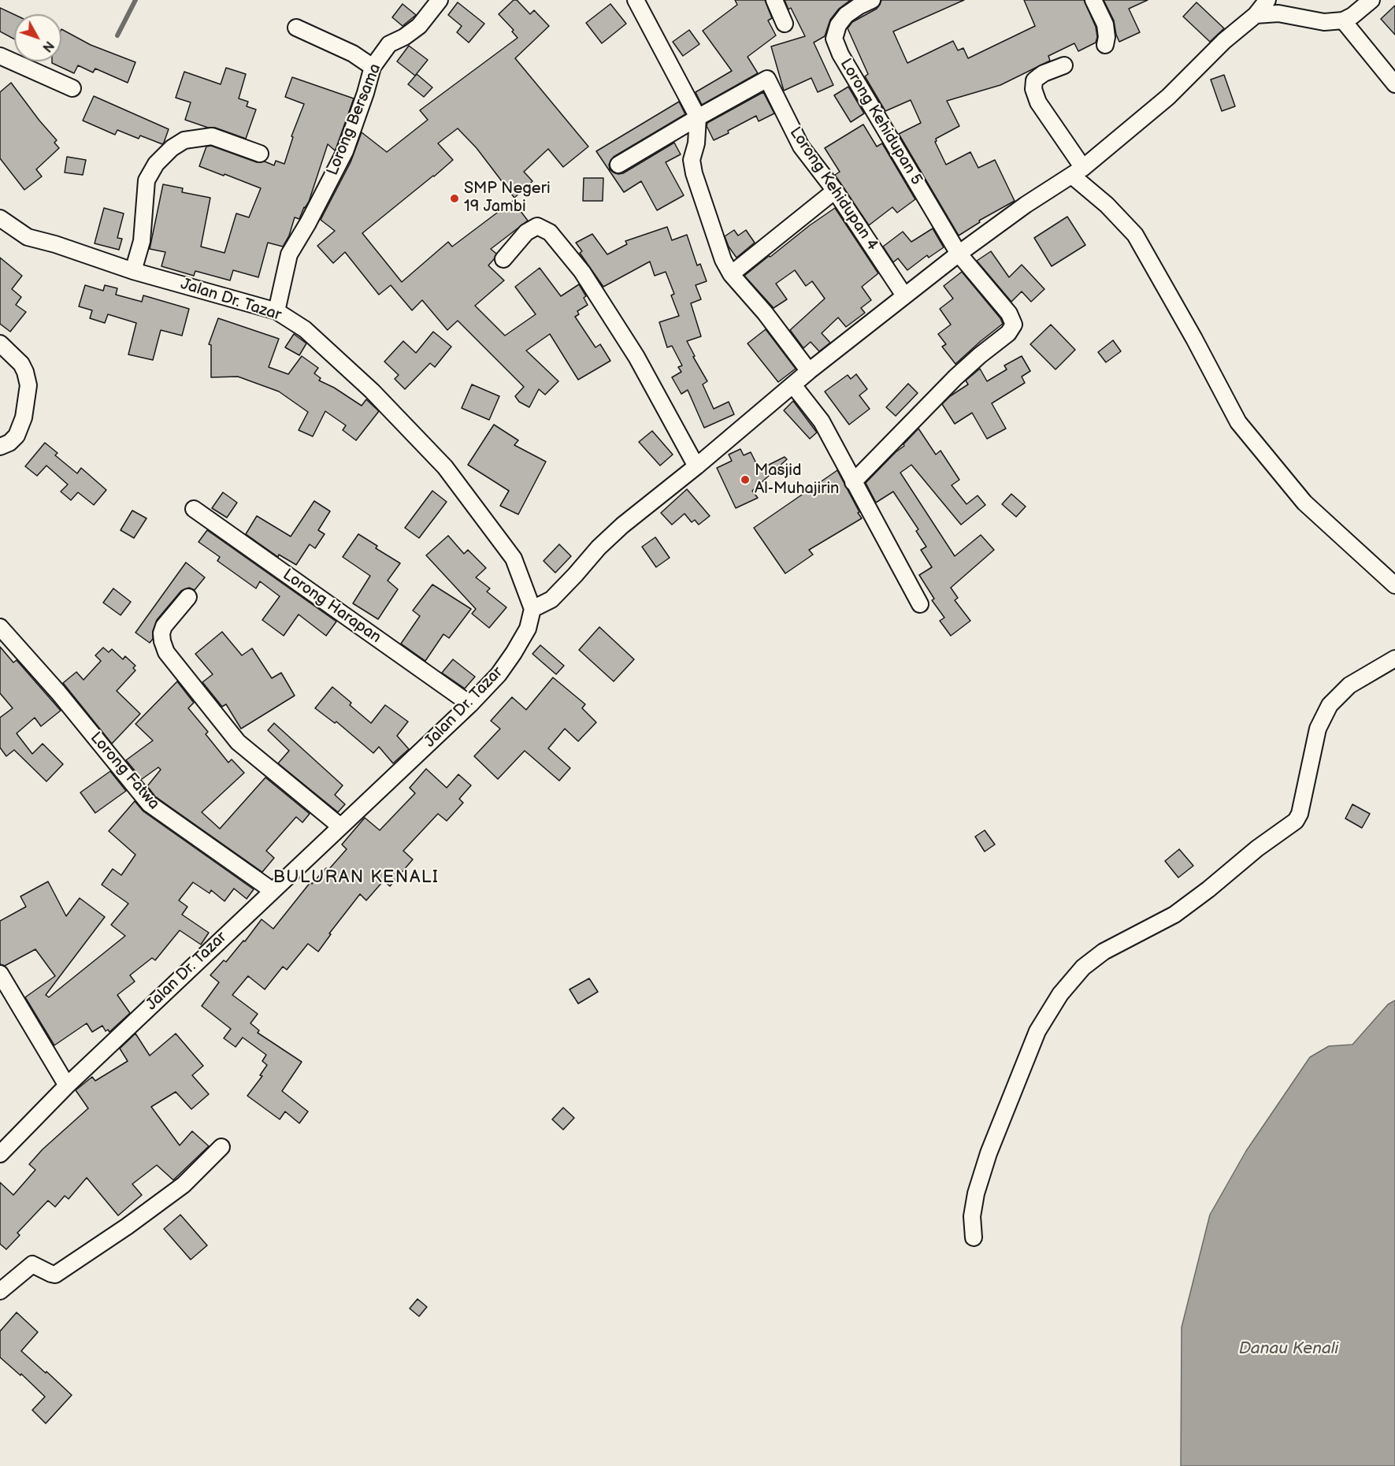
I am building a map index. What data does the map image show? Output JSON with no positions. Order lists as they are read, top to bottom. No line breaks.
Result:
{"streets":{"street":["Lorong Bersama","Lorong Kehidupan 5","Lorong Kehidupan 4","Jalan Dr. Tazar","Lorong Harapan","Lorong Fatwa"]},"crossings":[["Lorong Bersama","Jalan Dr. Tazar"],["Jalan Dr. Tazar","Lorong Harapan"],["Jalan Dr. Tazar","Lorong Fatwa"]],"districts":["BULURAN KENALI"],"water":["Danau Kenali"],"places":["SMP Negeri 19 Jambi","Masjid Al-Muhajirin"],"north":"bottom right"}
